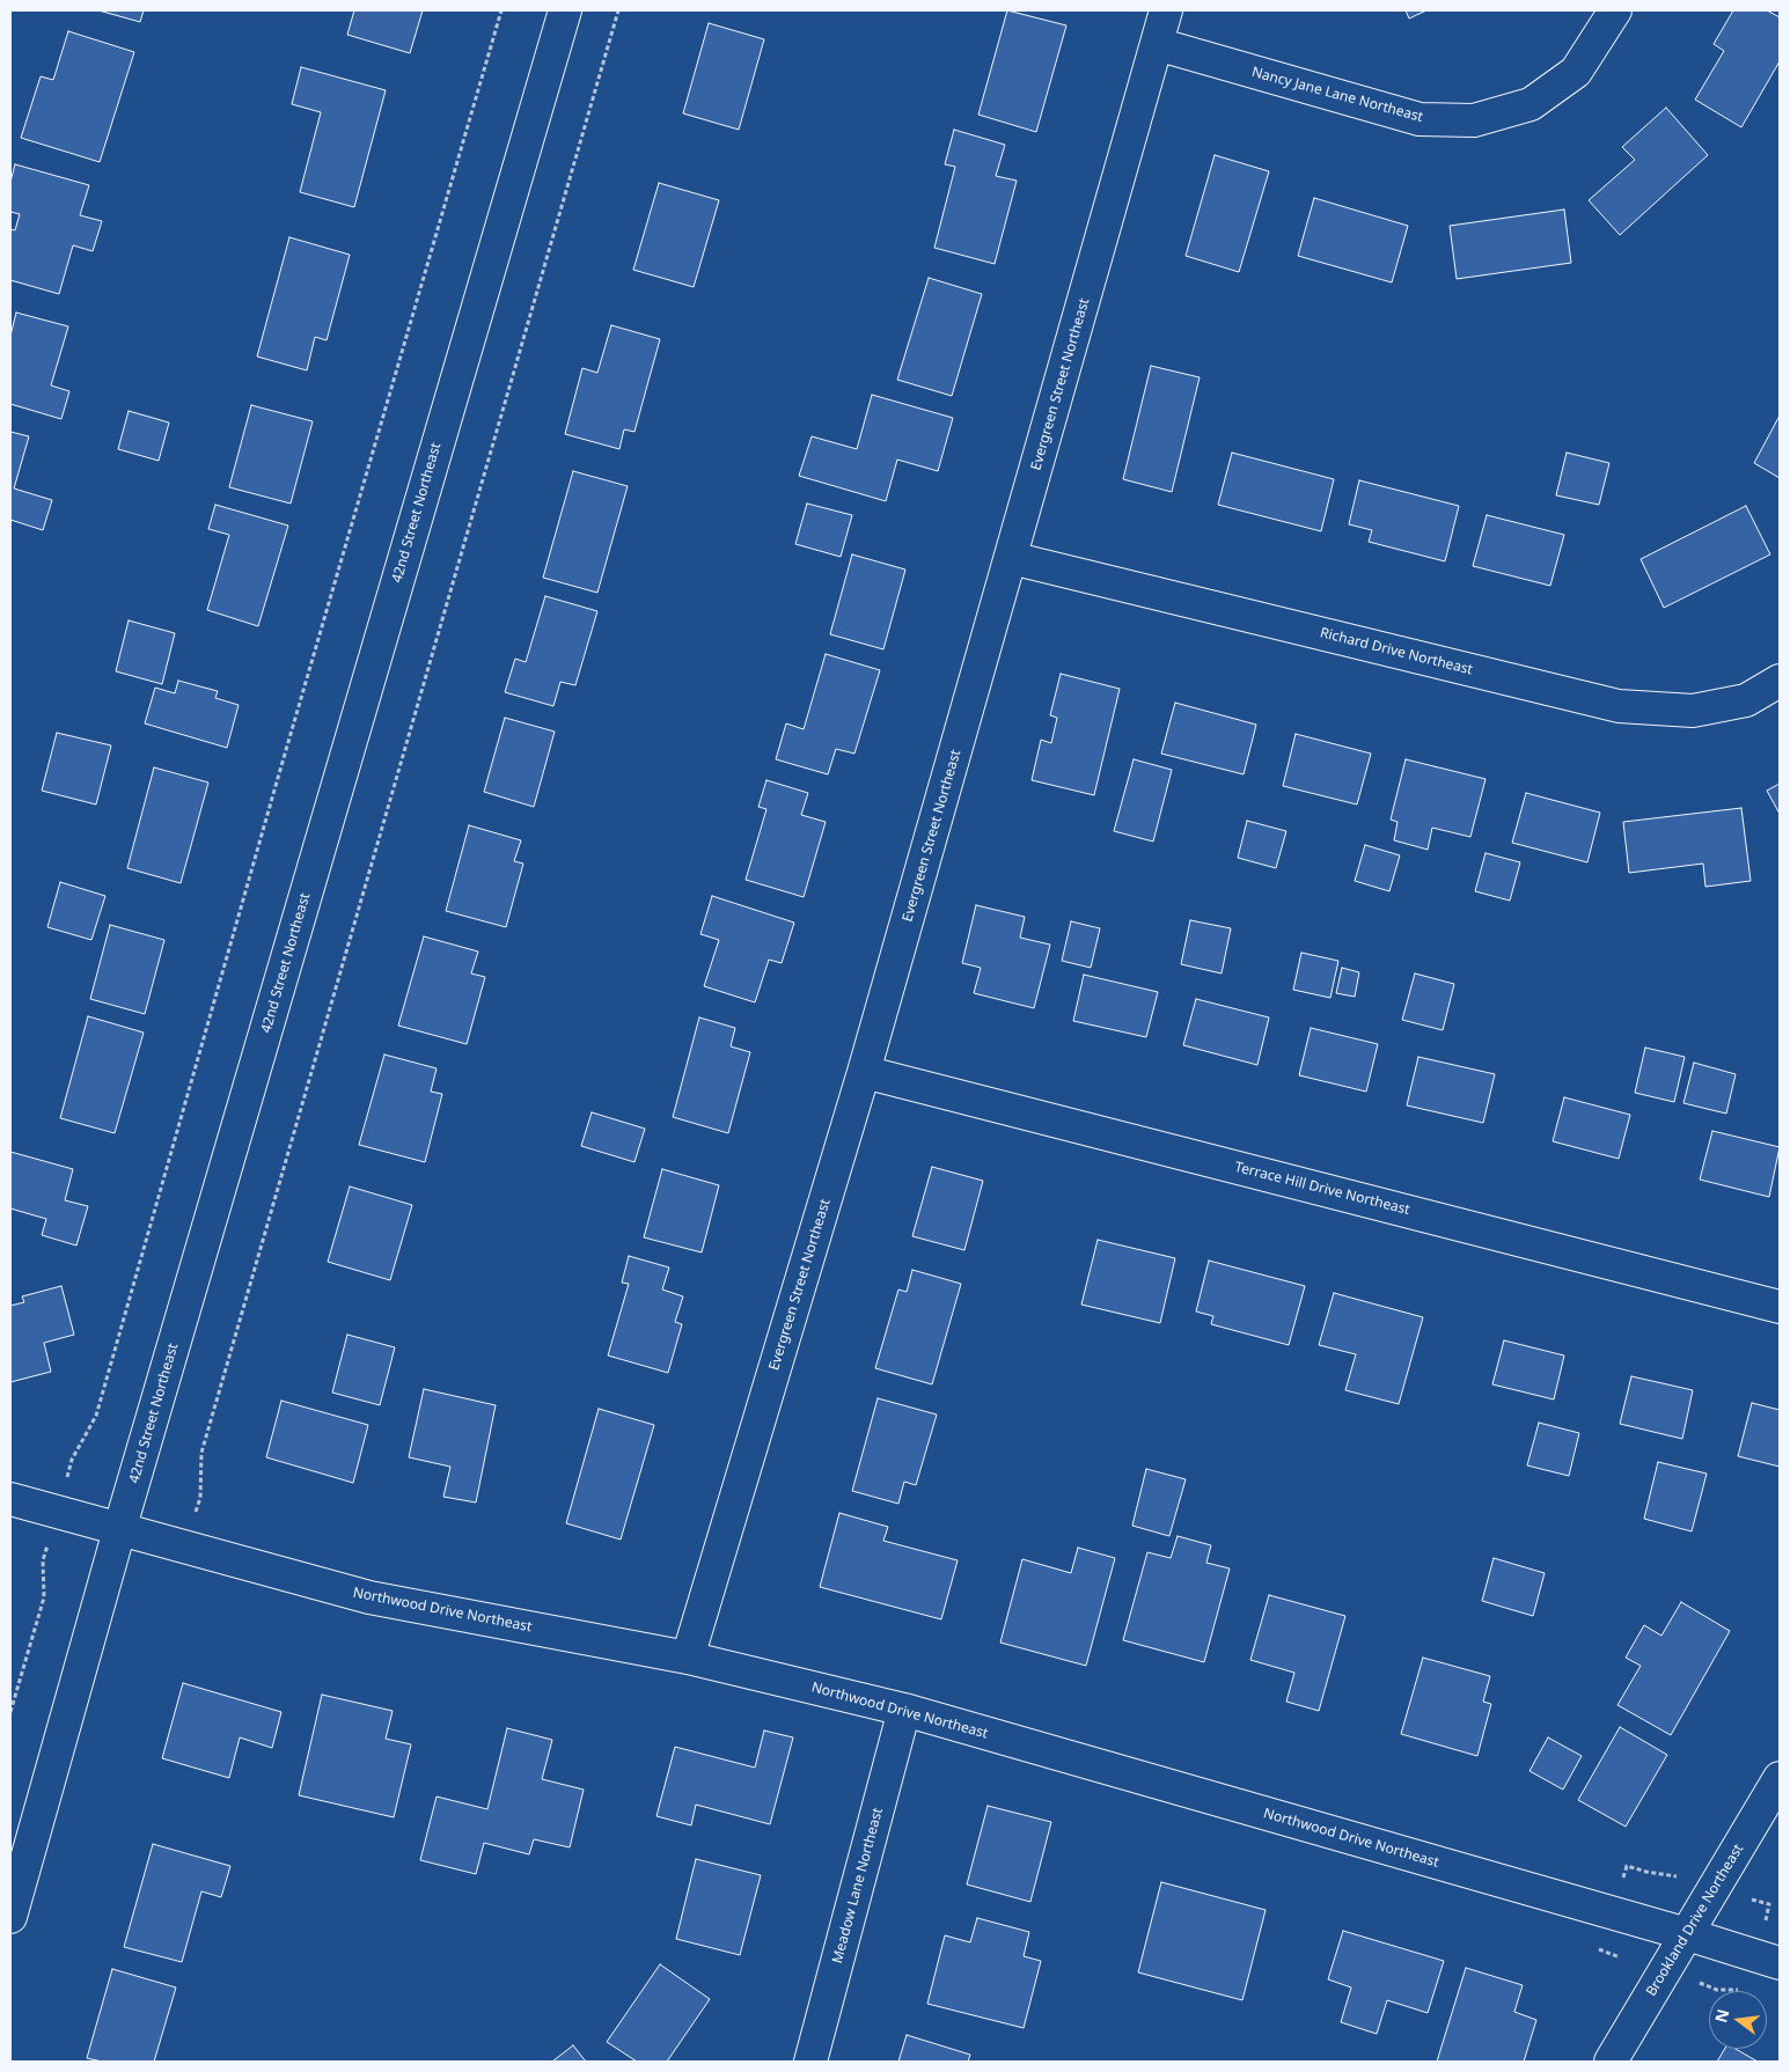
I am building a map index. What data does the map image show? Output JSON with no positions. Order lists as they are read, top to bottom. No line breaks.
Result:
{"streets":{"street":["Nancy Jane Lane Northeast","Evergreen Street Northeast","42nd Street Northeast","Richard Drive Northeast","Terrace Hill Drive Northeast","Northwood Drive Northeast","Meadow Lane Northeast","Brookland Drive Northeast"]},"crossings":[["Nancy Jane Lane Northeast","Evergreen Street Northeast"],["Evergreen Street Northeast","Richard Drive Northeast"],["Evergreen Street Northeast","Terrace Hill Drive Northeast"],["Evergreen Street Northeast","Northwood Drive Northeast"],["42nd Street Northeast","Northwood Drive Northeast"],["Northwood Drive Northeast","Meadow Lane Northeast"],["Northwood Drive Northeast","Brookland Drive Northeast"]],"north":"left"}
